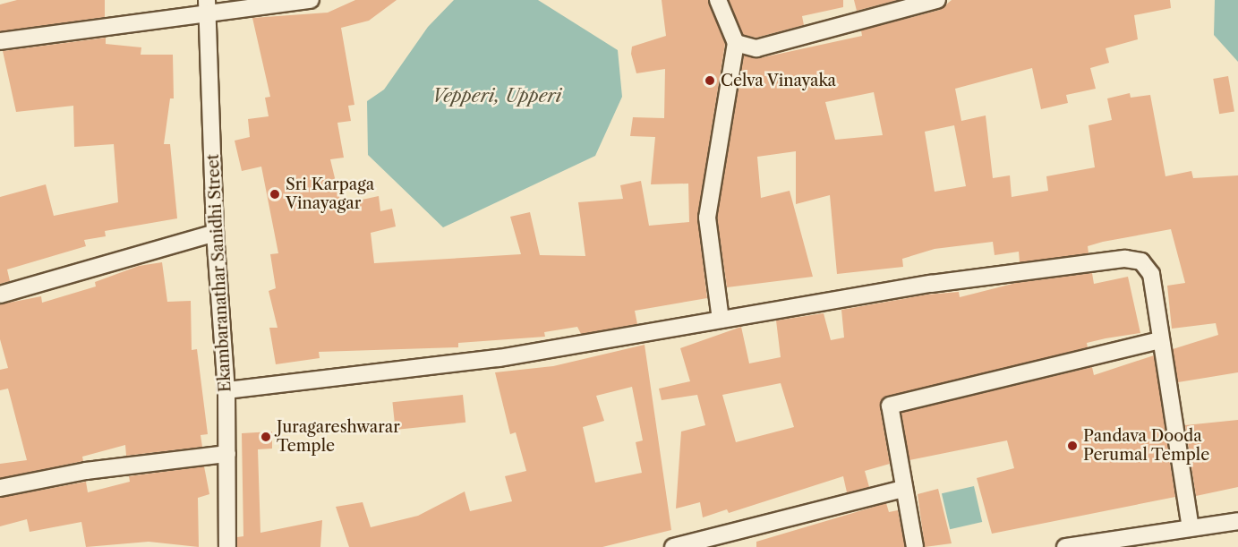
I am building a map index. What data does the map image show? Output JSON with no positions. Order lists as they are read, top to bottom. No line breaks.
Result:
{"streets":{"street":["Ekambaranathar Sanidhi Street"]},"water":["Vepperi, Upperi"],"places":["Celva Vinayaka","Sri Karpaga Vinayagar","Juragareshwarar Temple","Pandava Dooda Perumal Temple"]}
